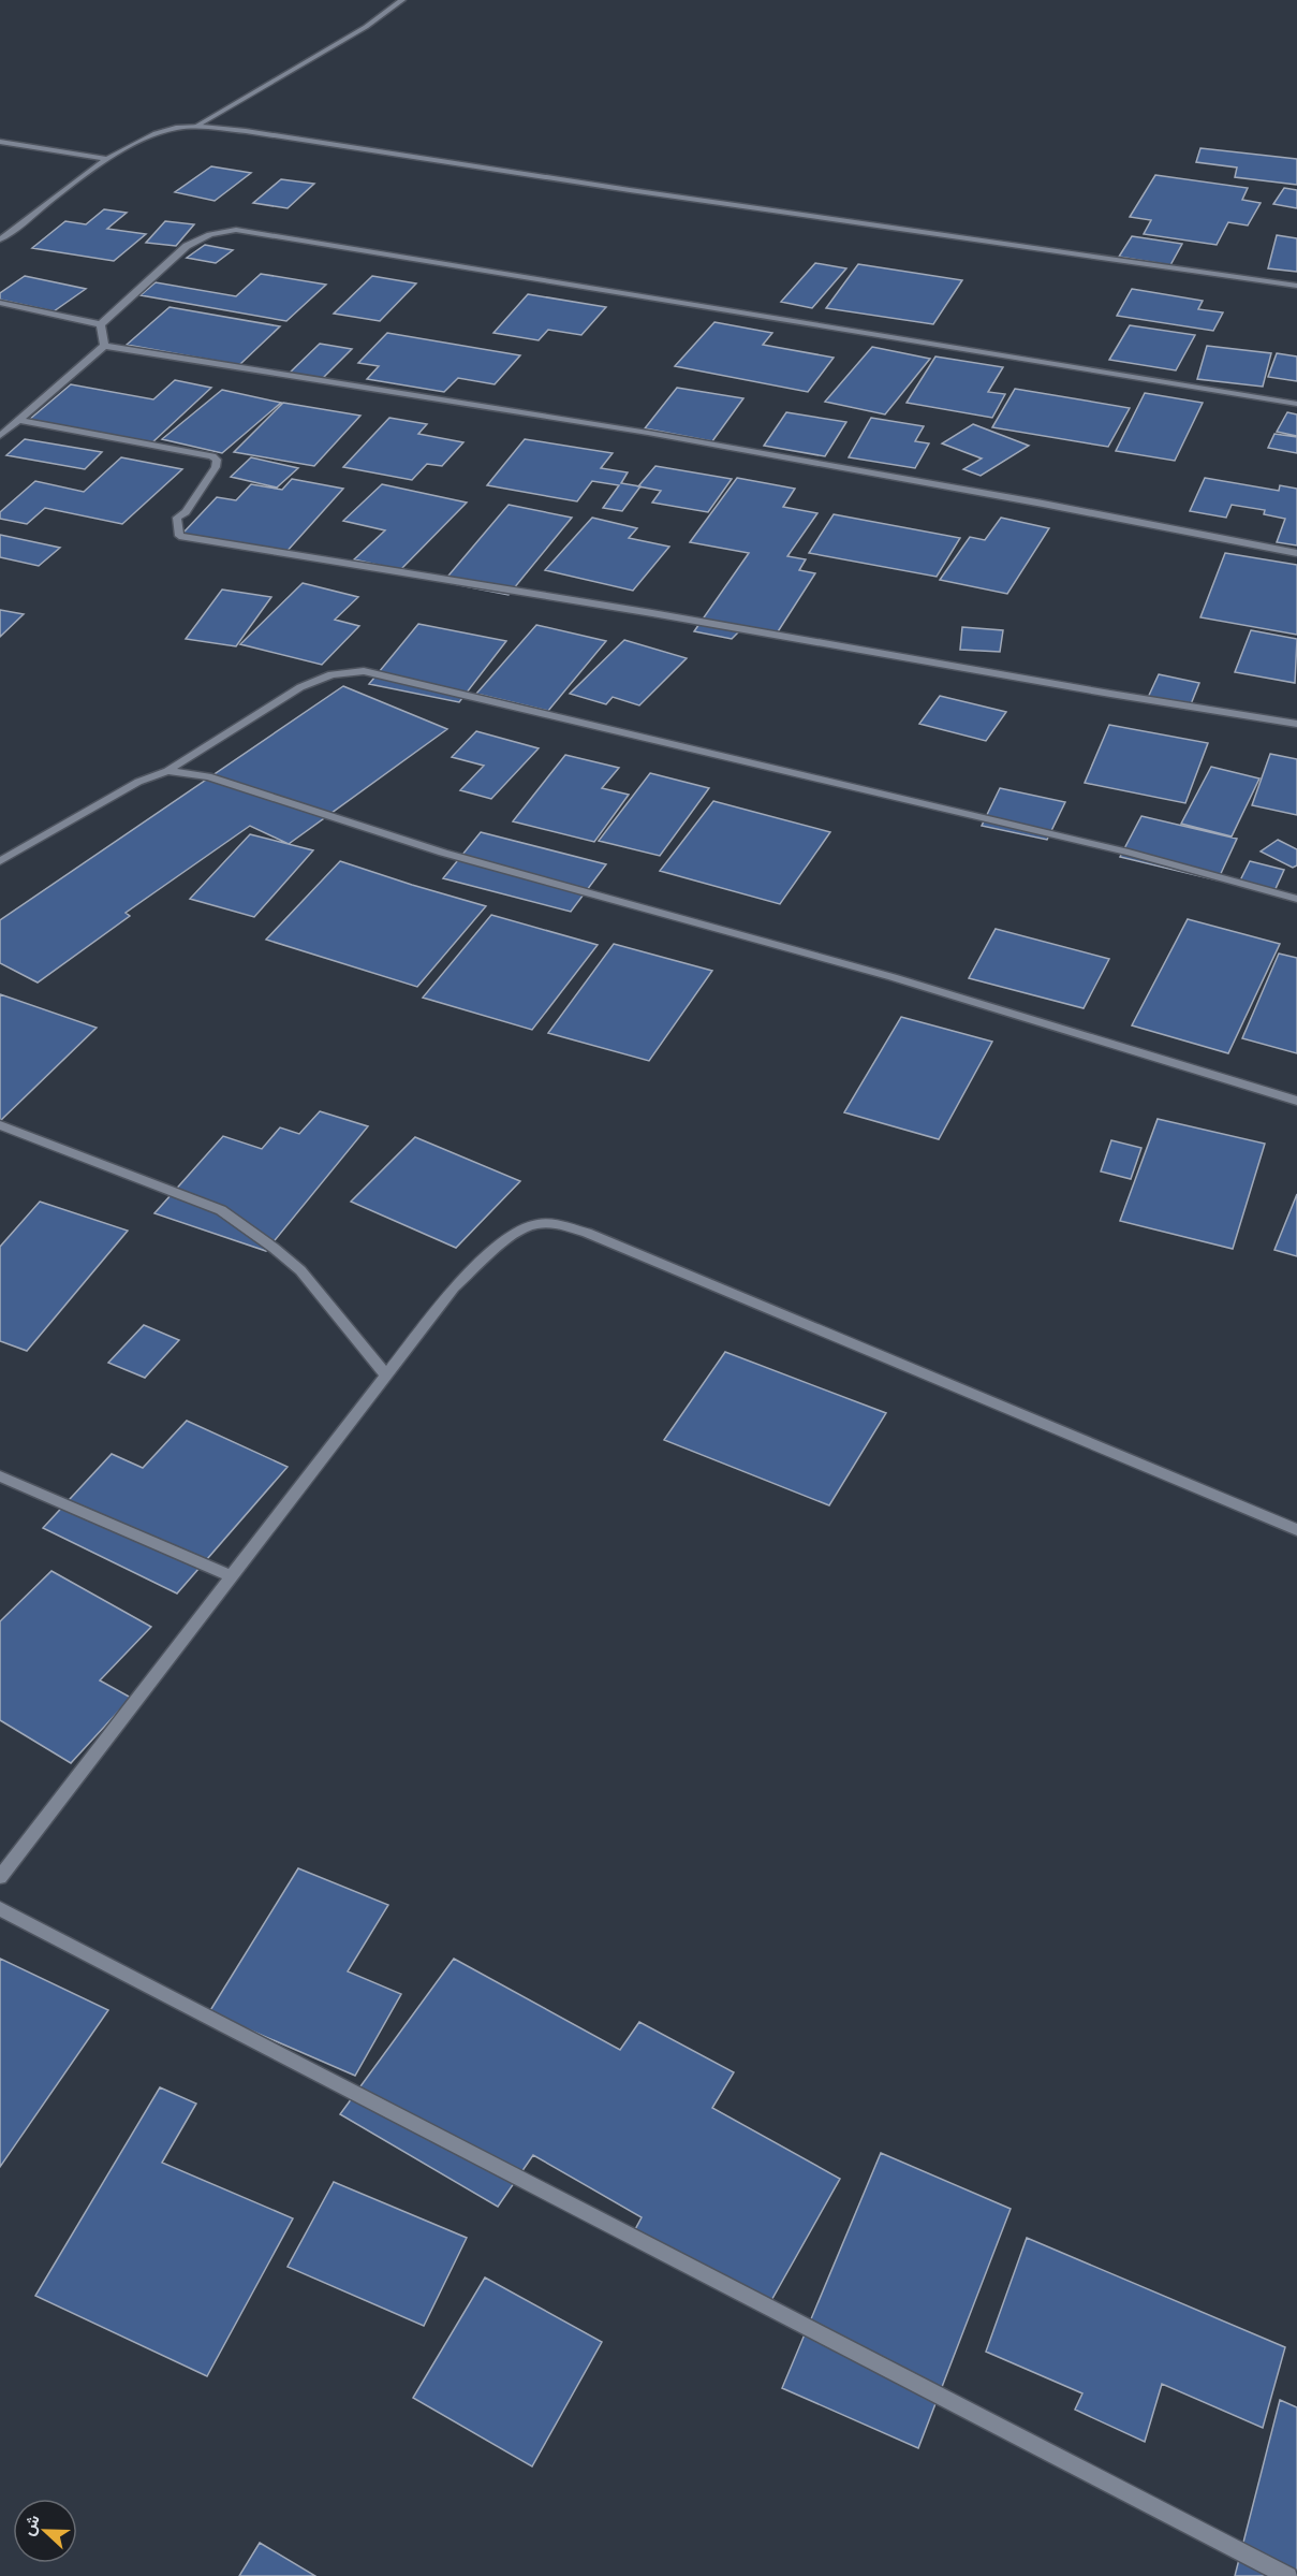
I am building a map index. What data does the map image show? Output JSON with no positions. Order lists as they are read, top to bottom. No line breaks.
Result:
{"north":"left"}
